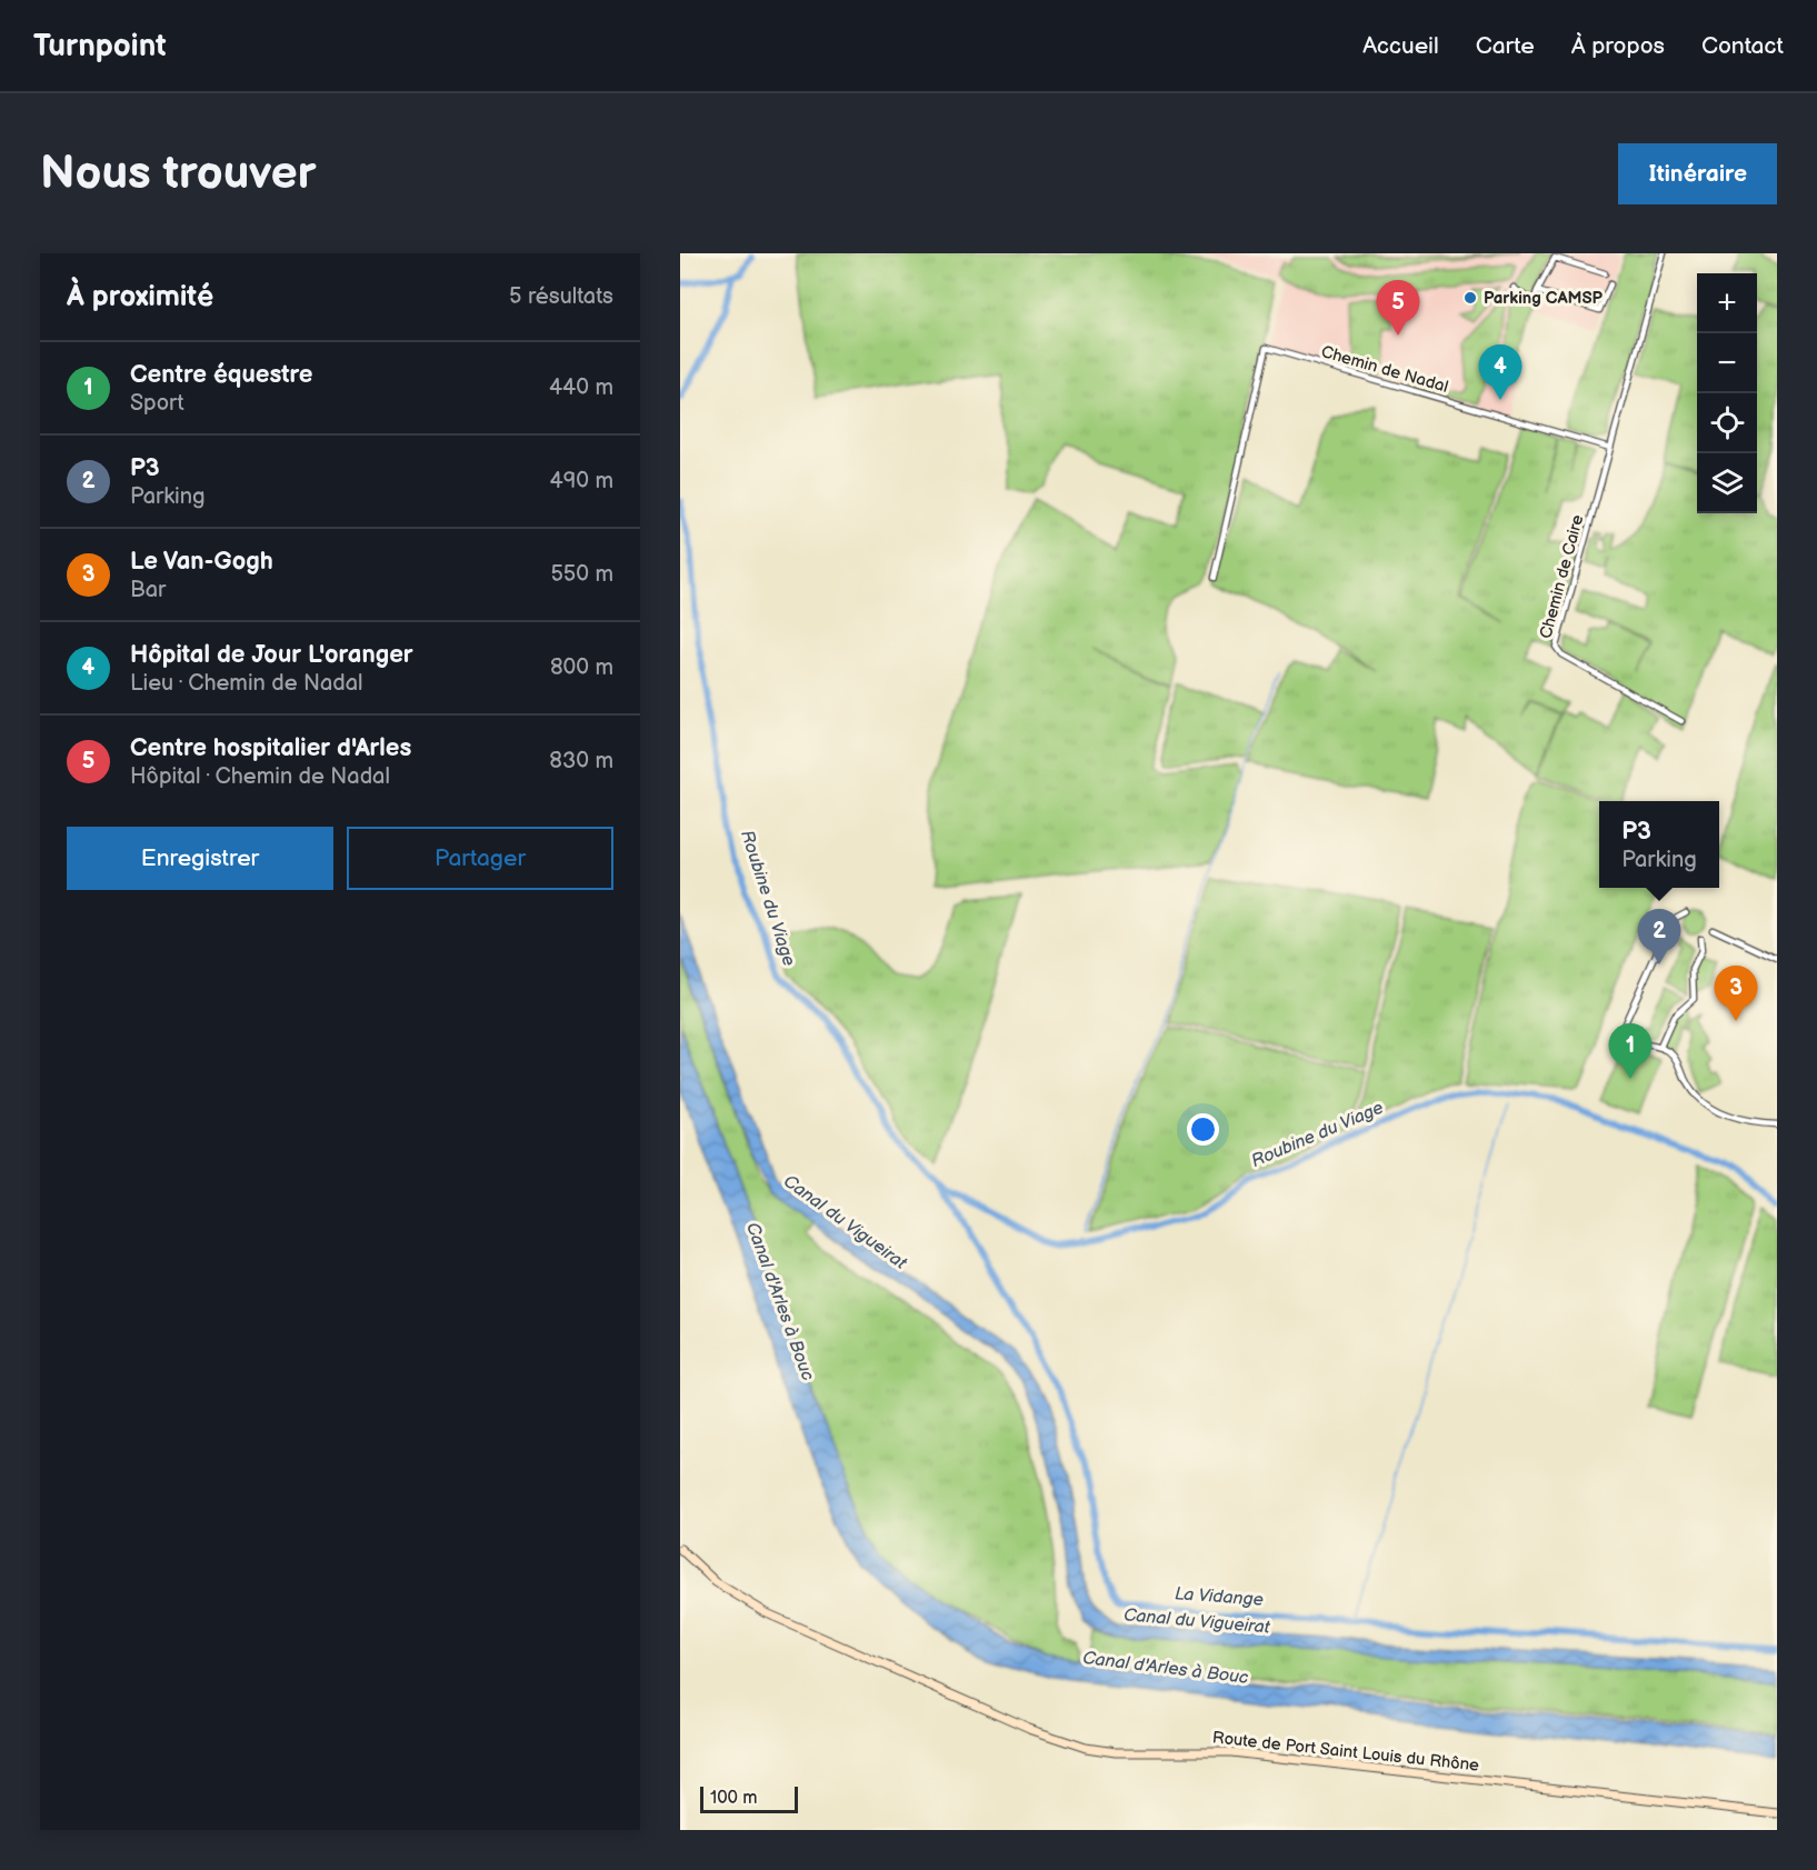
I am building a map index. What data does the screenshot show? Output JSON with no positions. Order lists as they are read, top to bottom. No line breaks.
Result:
{"streets":{"main road":["Route de Port Saint Louis du Rhône"],"street":["Chemin de Nadal","Chemin de Caire"]},"crossings":[["Chemin de Nadal","Chemin de Caire"]],"water":["Roubine du Viage","Canal du Vigueirat","Canal d'Arles à Bouc","La Vidange"],"places":["Parking CAMSP"],"scale_bar":"100 m","page":{"header":"Turnpoint","nav":["Accueil","Carte","À propos","Contact"],"buttons":["Itinéraire",["Enregistrer","Partager"]],"title":"Nous trouver","heading":["À proximité","5 résultats"],"map_buttons":["+","−"],"pins":["5","4","2","3","1"],"list":[{"mark":"1","name":"Centre équestre","note":"Sport","value":"440 m"},{"mark":"2","name":"P3","note":"Parking","value":"490 m"},{"mark":"3","name":"Le Van-Gogh","note":"Bar","value":"550 m"},{"mark":"4","name":"Hôpital de Jour L'oranger","note":"Lieu · Chemin de Nadal","value":"800 m"},{"mark":"5","name":"Centre hospitalier d'Arles","note":"Hôpital · Chemin de Nadal","value":"830 m"}],"popup":["P3","Parking"],"scale":"100 m"}}
